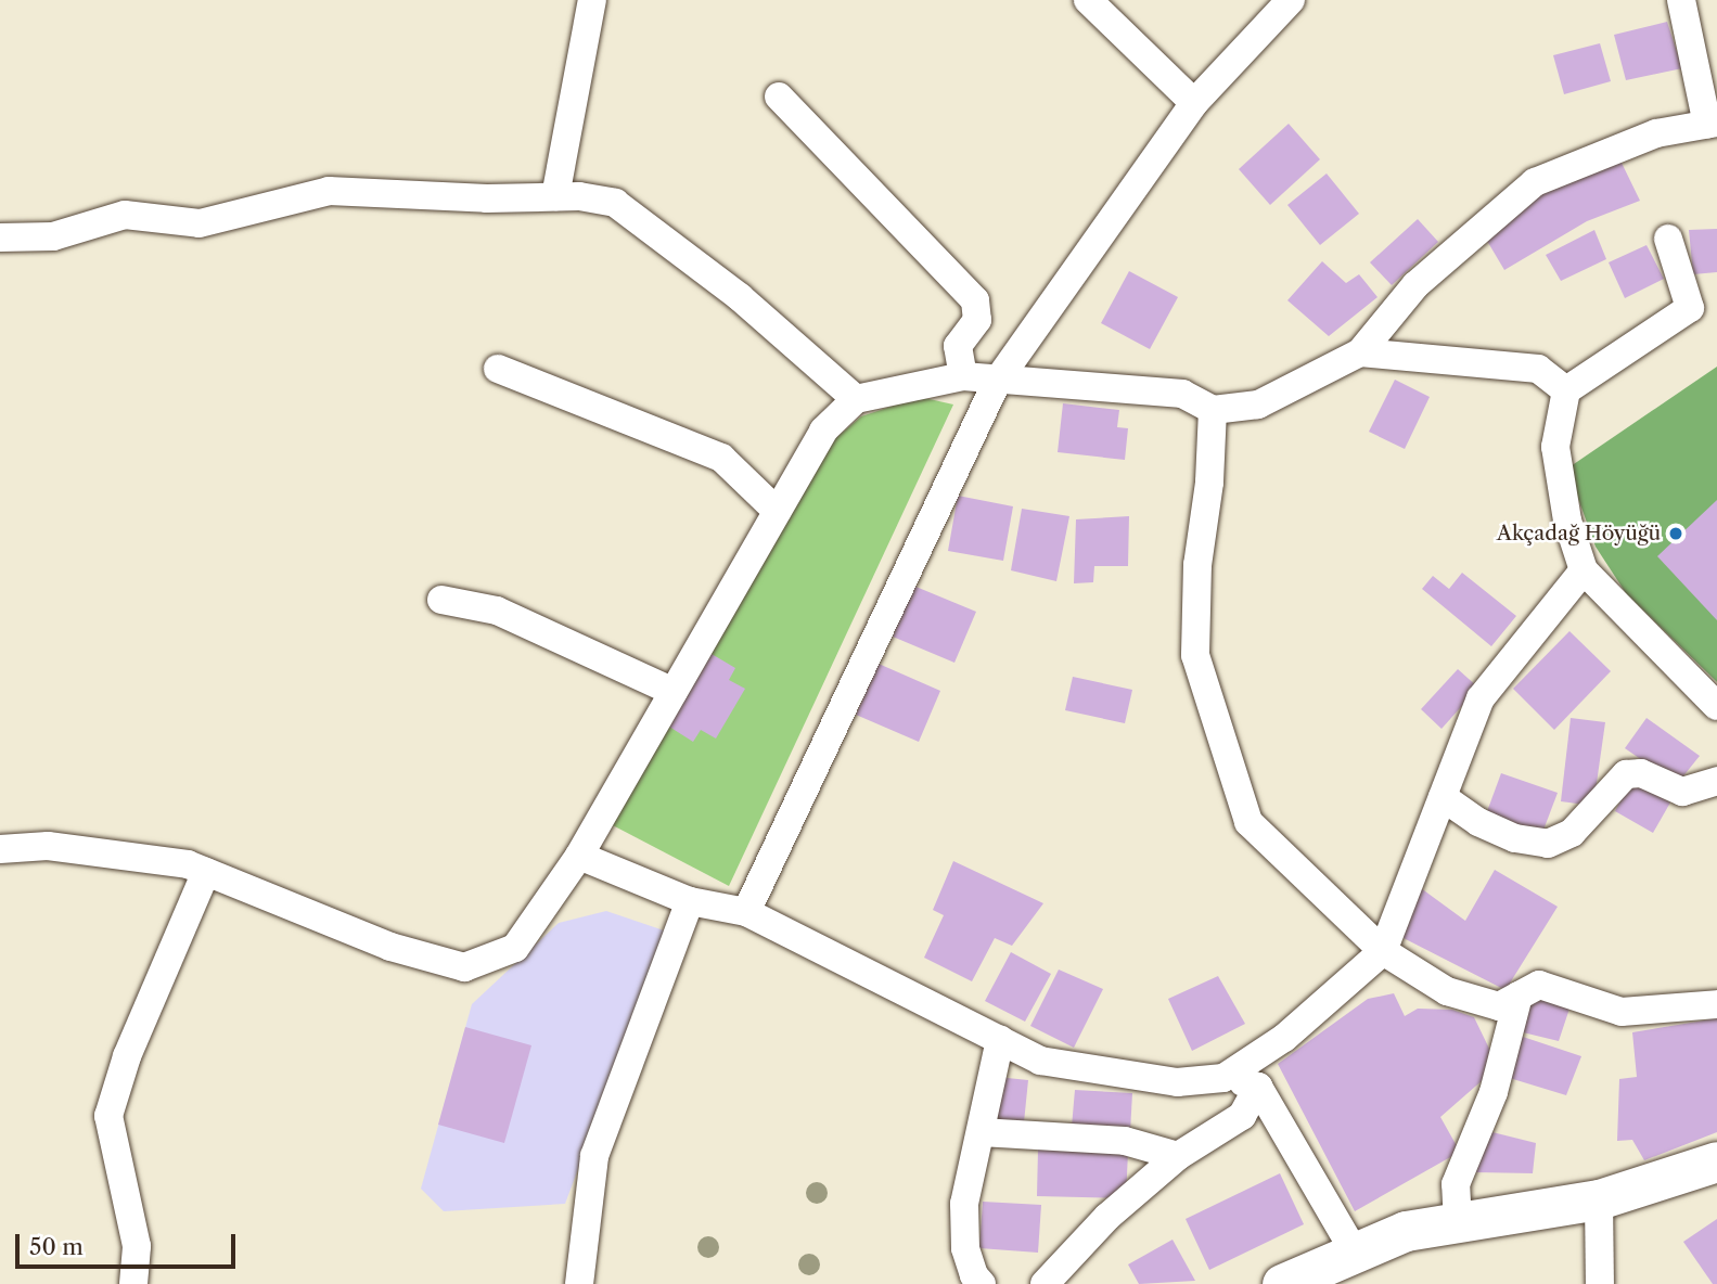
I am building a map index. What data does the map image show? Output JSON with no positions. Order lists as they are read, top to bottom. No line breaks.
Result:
{"places":["Akçadağ Höyüğü"],"scale_bar":"50 m"}
